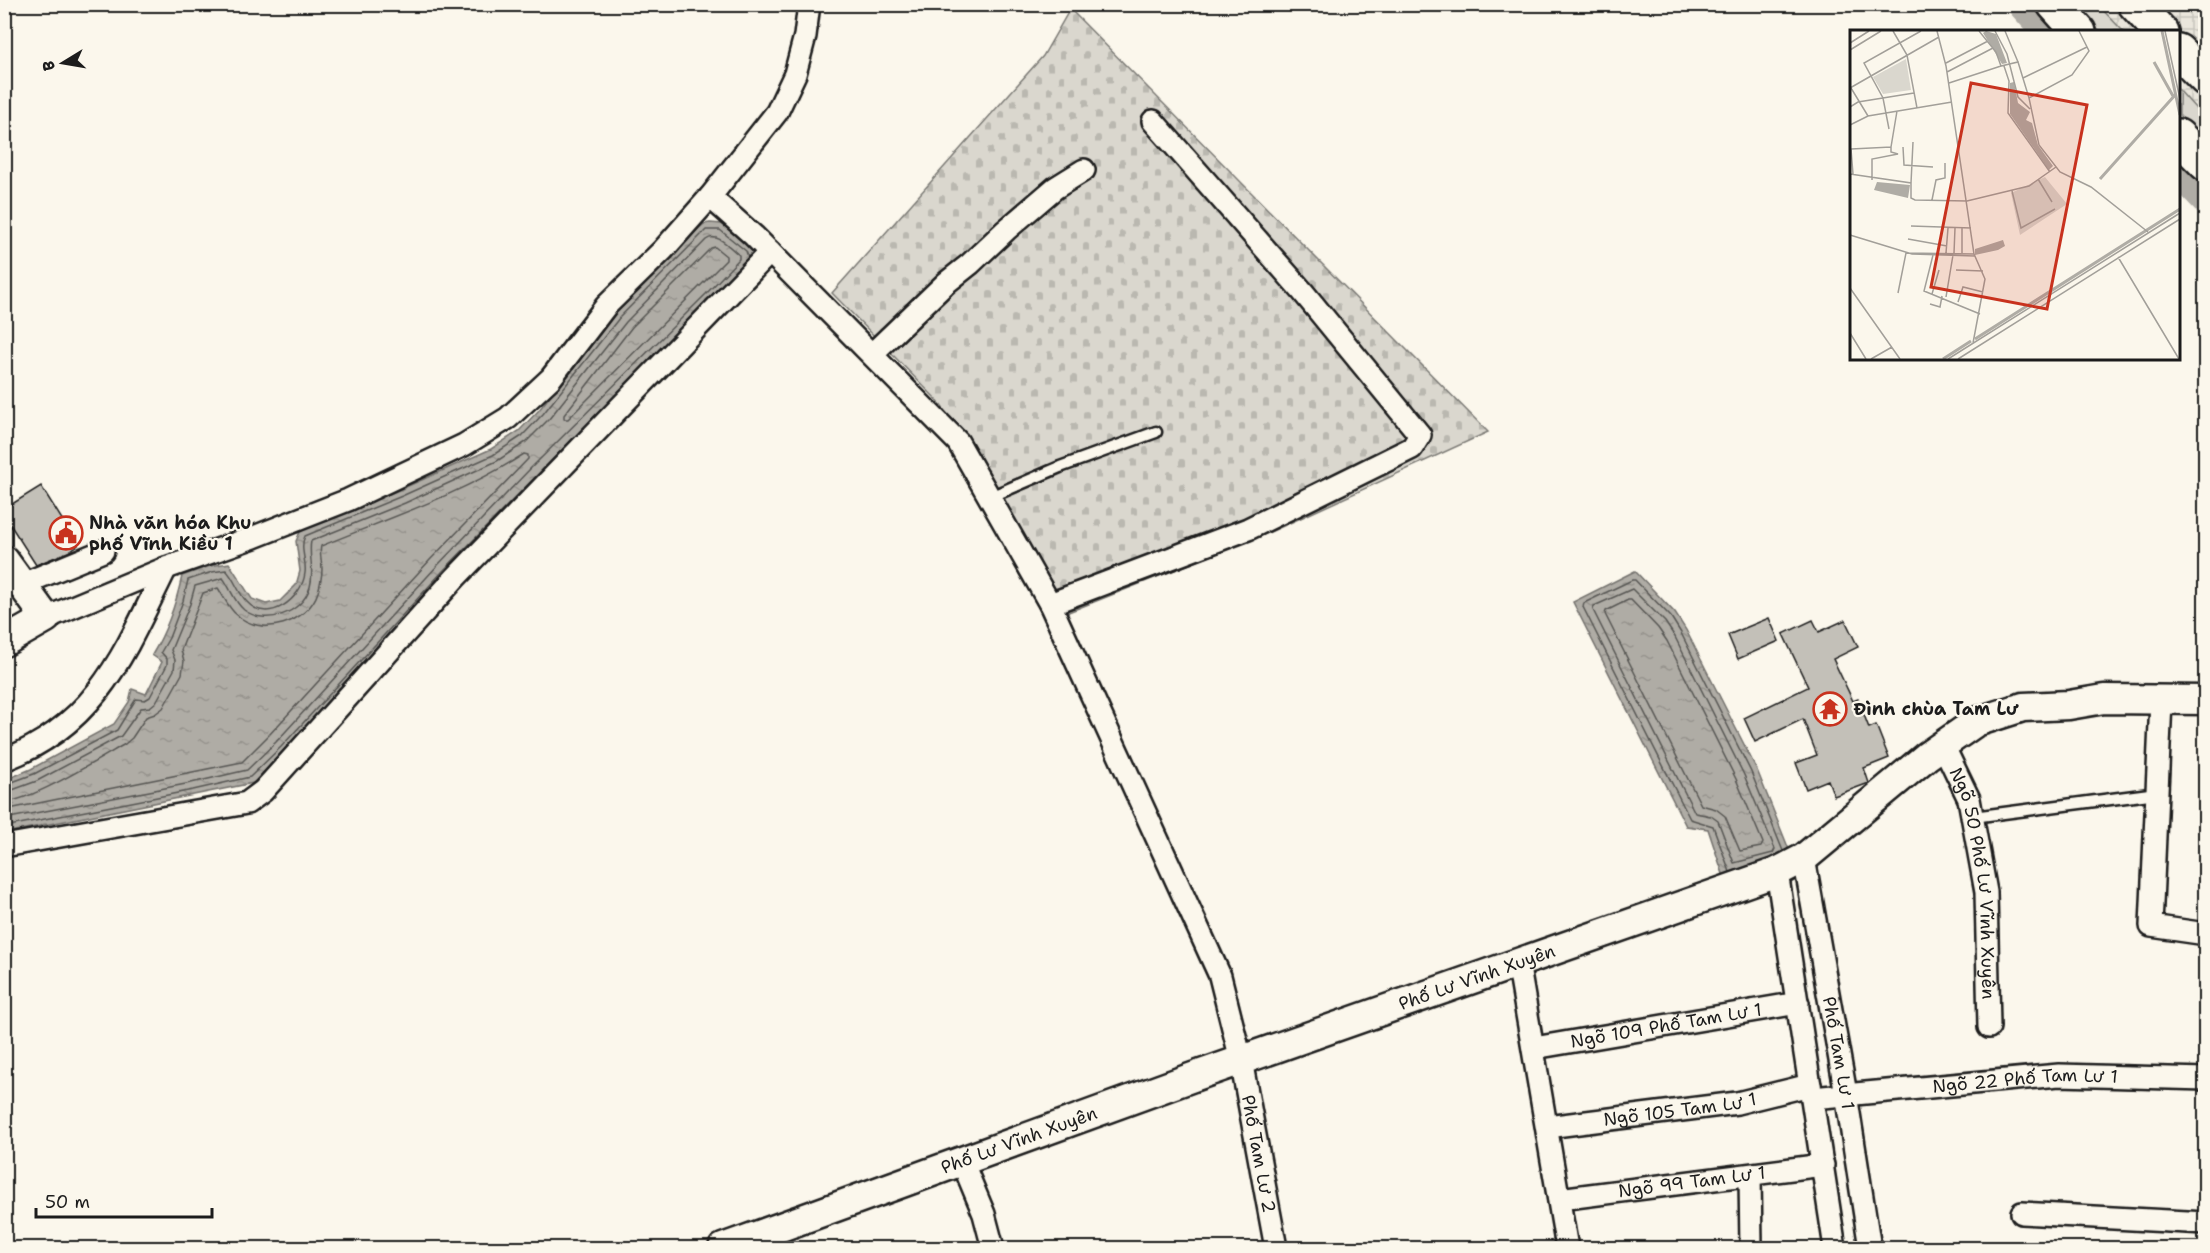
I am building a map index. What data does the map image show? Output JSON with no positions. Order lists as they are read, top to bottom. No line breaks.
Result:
{"streets":{"street":["Ngõ 50 Phố Lư Vĩnh Xuyên","Phố Lư Vĩnh Xuyên","Ngõ 109 Phố Tam Lư 1","Phố Tam Lư 1","Ngõ 22 Phố Tam Lư 1","Ngõ 105 Tam Lư 1","Phố Tam Lư 2","Ngõ 99 Tam Lư 1"]},"crossings":[["Ngõ 50 Phố Lư Vĩnh Xuyên","Phố Lư Vĩnh Xuyên"],["Phố Lư Vĩnh Xuyên","Phố Tam Lư 1"],["Phố Lư Vĩnh Xuyên","Phố Tam Lư 2"],["Ngõ 109 Phố Tam Lư 1","Phố Tam Lư 1"],["Phố Tam Lư 1","Ngõ 22 Phố Tam Lư 1"],["Phố Tam Lư 1","Ngõ 105 Tam Lư 1"],["Phố Tam Lư 1","Ngõ 99 Tam Lư 1"],["Ngõ 22 Phố Tam Lư 1","Ngõ 105 Tam Lư 1"]],"places":{"public building":["Nhà văn hóa Khu phố Vĩnh Kiều 1"],"temple":["Đình chùa Tam Lư"]},"scale_bar":"50 m","north":"left"}
